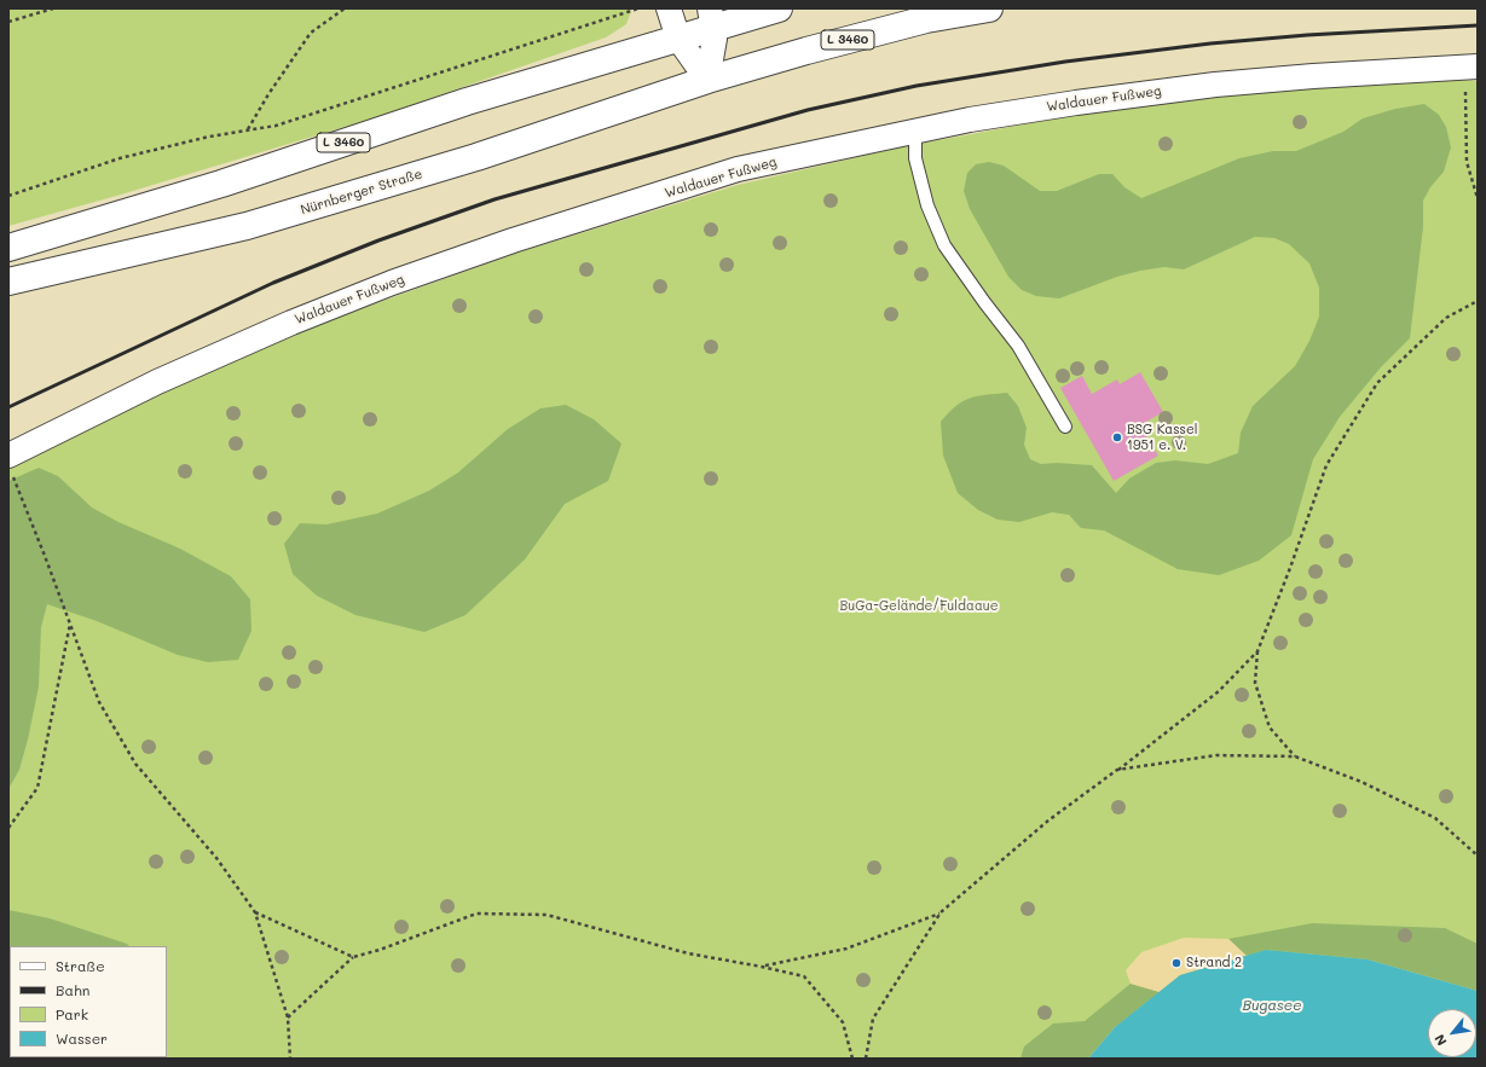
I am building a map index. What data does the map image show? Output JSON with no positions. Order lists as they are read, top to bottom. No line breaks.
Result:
{"streets":{"main road":["L 3460","Nürnberger Straße"],"street":["Waldauer Fußweg"]},"crossings":[["L 3460","Nürnberger Straße"]],"water":["Bugasee"],"parks":["BuGa-Gelände/Fuldaaue"],"places":["BSG Kassel 1951 e. V.","Strand 2"],"legend":["Straße","Bahn","Park","Wasser"],"north":"bottom left"}
